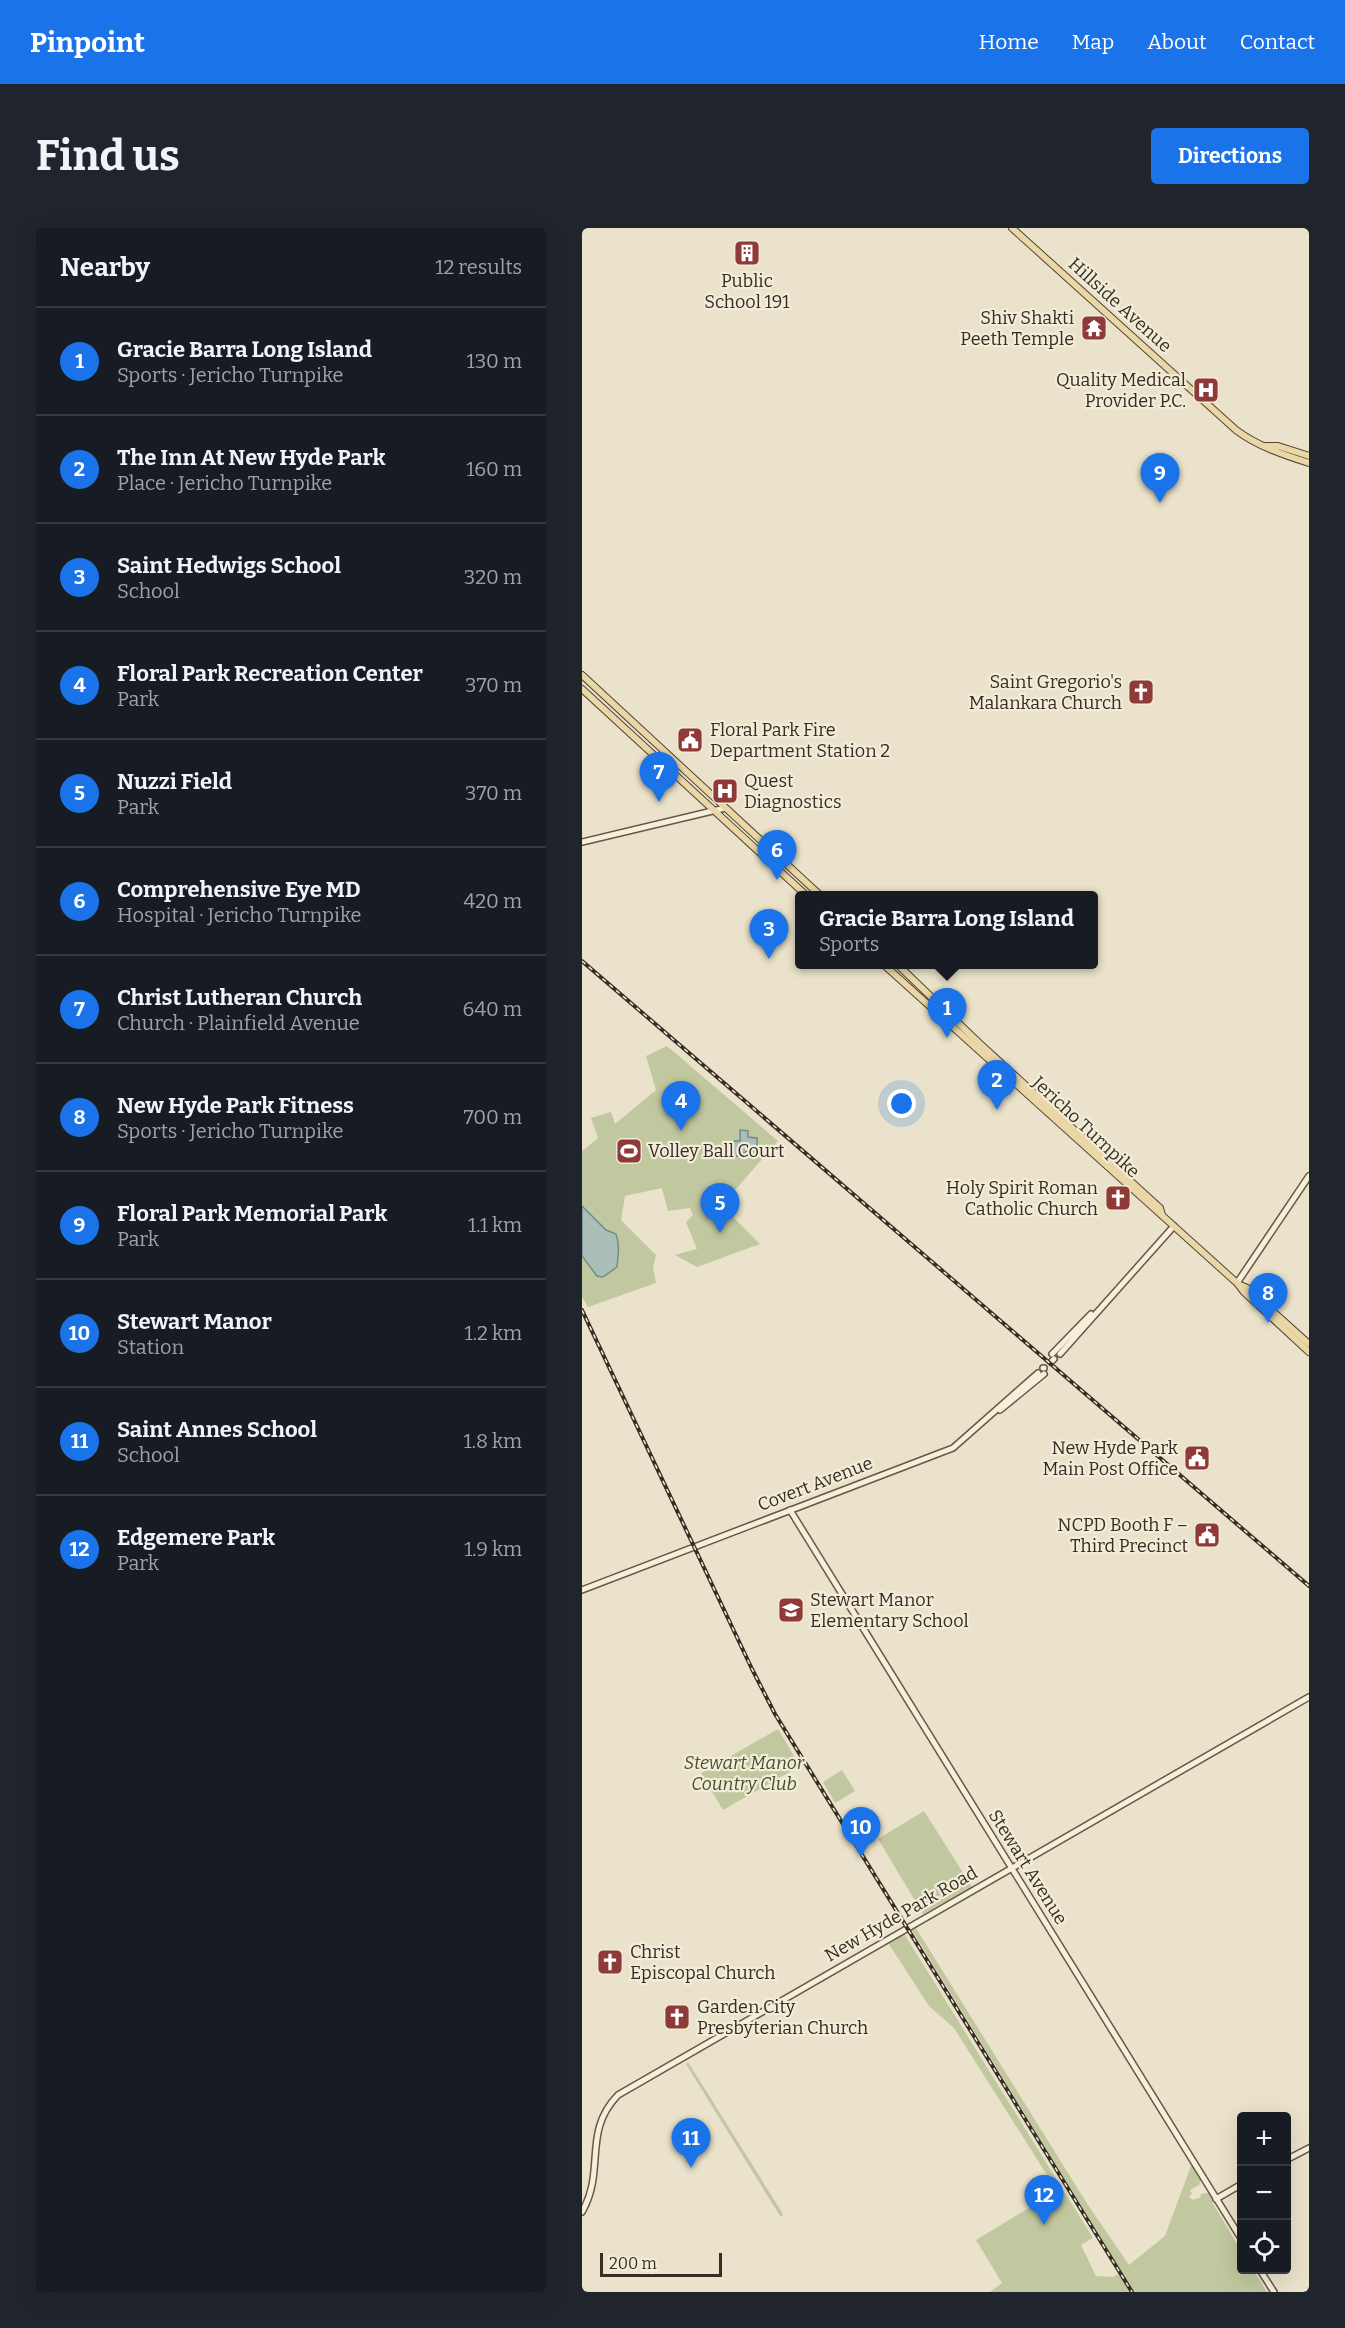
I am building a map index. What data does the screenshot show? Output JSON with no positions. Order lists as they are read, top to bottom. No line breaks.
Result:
{"streets":{"main road":["Hillside Avenue","Jericho Turnpike","Covert Avenue","Stewart Avenue","New Hyde Park Road"]},"crossings":[["Covert Avenue","Stewart Avenue"],["Stewart Avenue","New Hyde Park Road"]],"parks":["Stewart Manor Country Club"],"places":{"building":["Public School 191"],"temple":["Shiv Shakti Peeth Temple"],"hospital":["Quality Medical Provider P.C.","Quest Diagnostics"],"church":["Saint Gregorio's Malankara Church","Holy Spirit Roman Catholic Church","Christ Episcopal Church","Garden City Presbyterian Church"],"public building":["Floral Park Fire Department Station 2","New Hyde Park Main Post Office","NCPD Booth F – Third Precinct"],"sports":["Volley Ball Court"],"school or university":["Stewart Manor Elementary School"]},"scale_bar":"200 m","page":{"header":"Pinpoint","nav":["Home","Map","About","Contact"],"buttons":"Directions","title":"Find us","heading":["Nearby","12 results"],"list":[{"mark":"1","name":"Gracie Barra Long Island","note":"Sports · Jericho Turnpike","value":"130 m"},{"mark":"2","name":"The Inn At New Hyde Park","note":"Place · Jericho Turnpike","value":"160 m"},{"mark":"3","name":"Saint Hedwigs School","note":"School","value":"320 m"},{"mark":"4","name":"Floral Park Recreation Center","note":"Park","value":"370 m"},{"mark":"5","name":"Nuzzi Field","note":"Park","value":"370 m"},{"mark":"6","name":"Comprehensive Eye MD","note":"Hospital · Jericho Turnpike","value":"420 m"},{"mark":"7","name":"Christ Lutheran Church","note":"Church · Plainfield Avenue","value":"640 m"},{"mark":"8","name":"New Hyde Park Fitness","note":"Sports · Jericho Turnpike","value":"700 m"},{"mark":"9","name":"Floral Park Memorial Park","note":"Park","value":"1.1 km"},{"mark":"10","name":"Stewart Manor","note":"Station","value":"1.2 km"},{"mark":"11","name":"Saint Annes School","note":"School","value":"1.8 km"},{"mark":"12","name":"Edgemere Park","note":"Park","value":"1.9 km"}],"pins":["9","7","6","3","1","2","4","5","8","10","11","12"],"popup":["Gracie Barra Long Island","Sports"],"map_buttons":["+","−"],"scale":"200 m"}}
